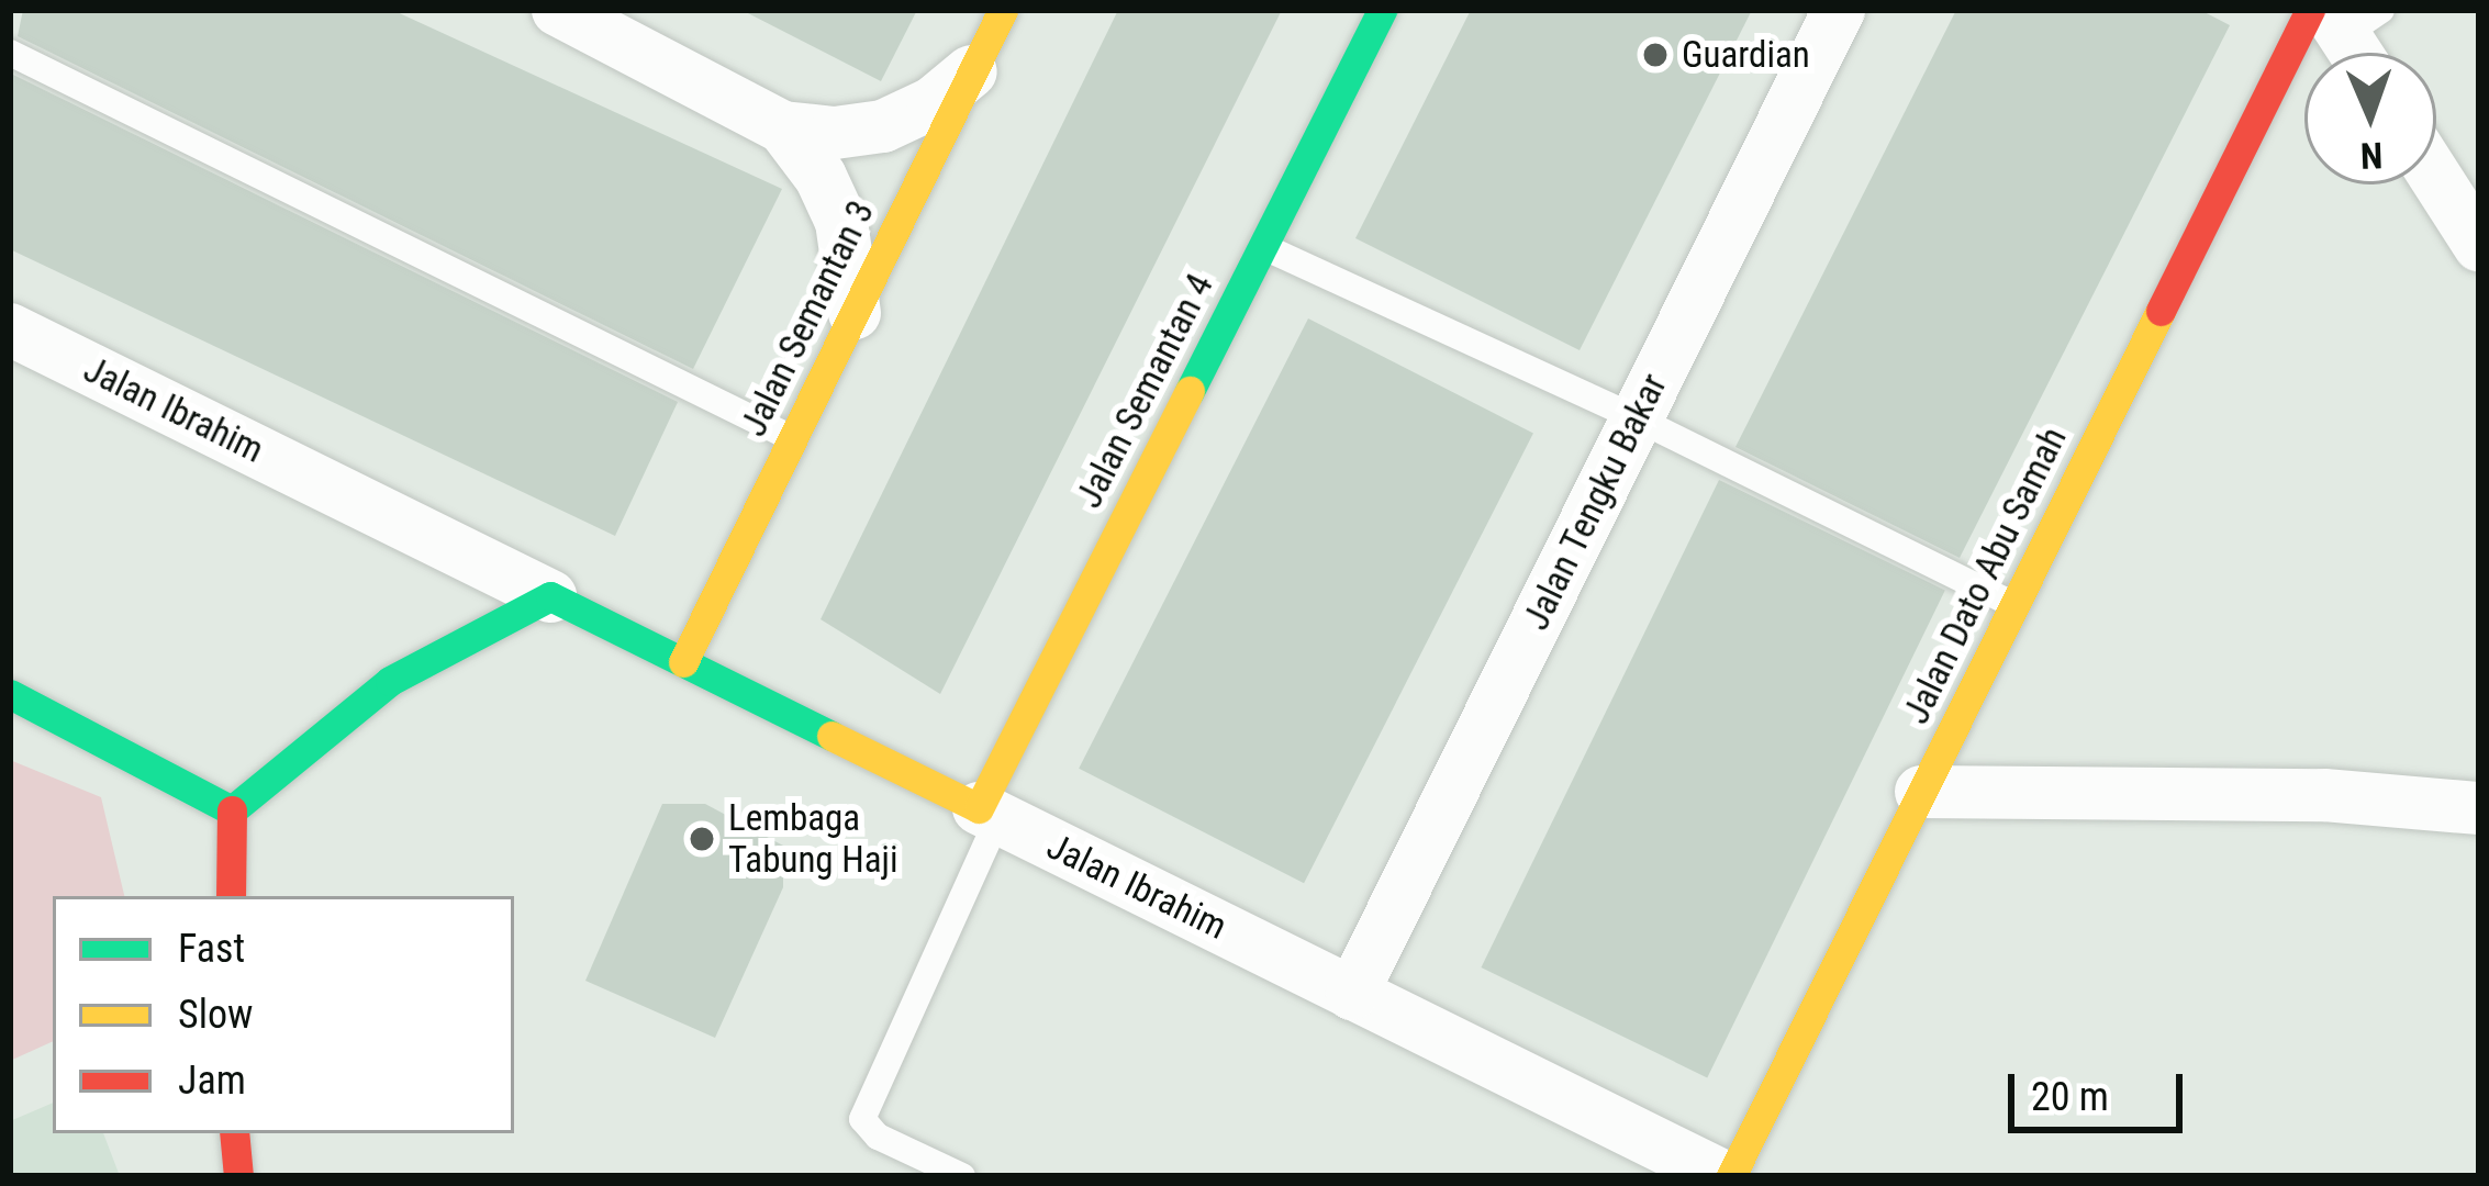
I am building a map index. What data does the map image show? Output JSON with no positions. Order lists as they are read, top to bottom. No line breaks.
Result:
{"streets":{"street":["Jalan Semantan 3","Jalan Semantan 4","Jalan Ibrahim","Jalan Tengku Bakar","Jalan Dato Abu Samah"]},"crossings":[["Jalan Semantan 3","Jalan Ibrahim"],["Jalan Semantan 4","Jalan Ibrahim"],["Jalan Ibrahim","Jalan Tengku Bakar"],["Jalan Ibrahim","Jalan Dato Abu Samah"]],"places":["Guardian","Lembaga Tabung Haji"],"legend":["Fast","Slow","Jam"],"scale_bar":"20 m","north":"bottom"}
